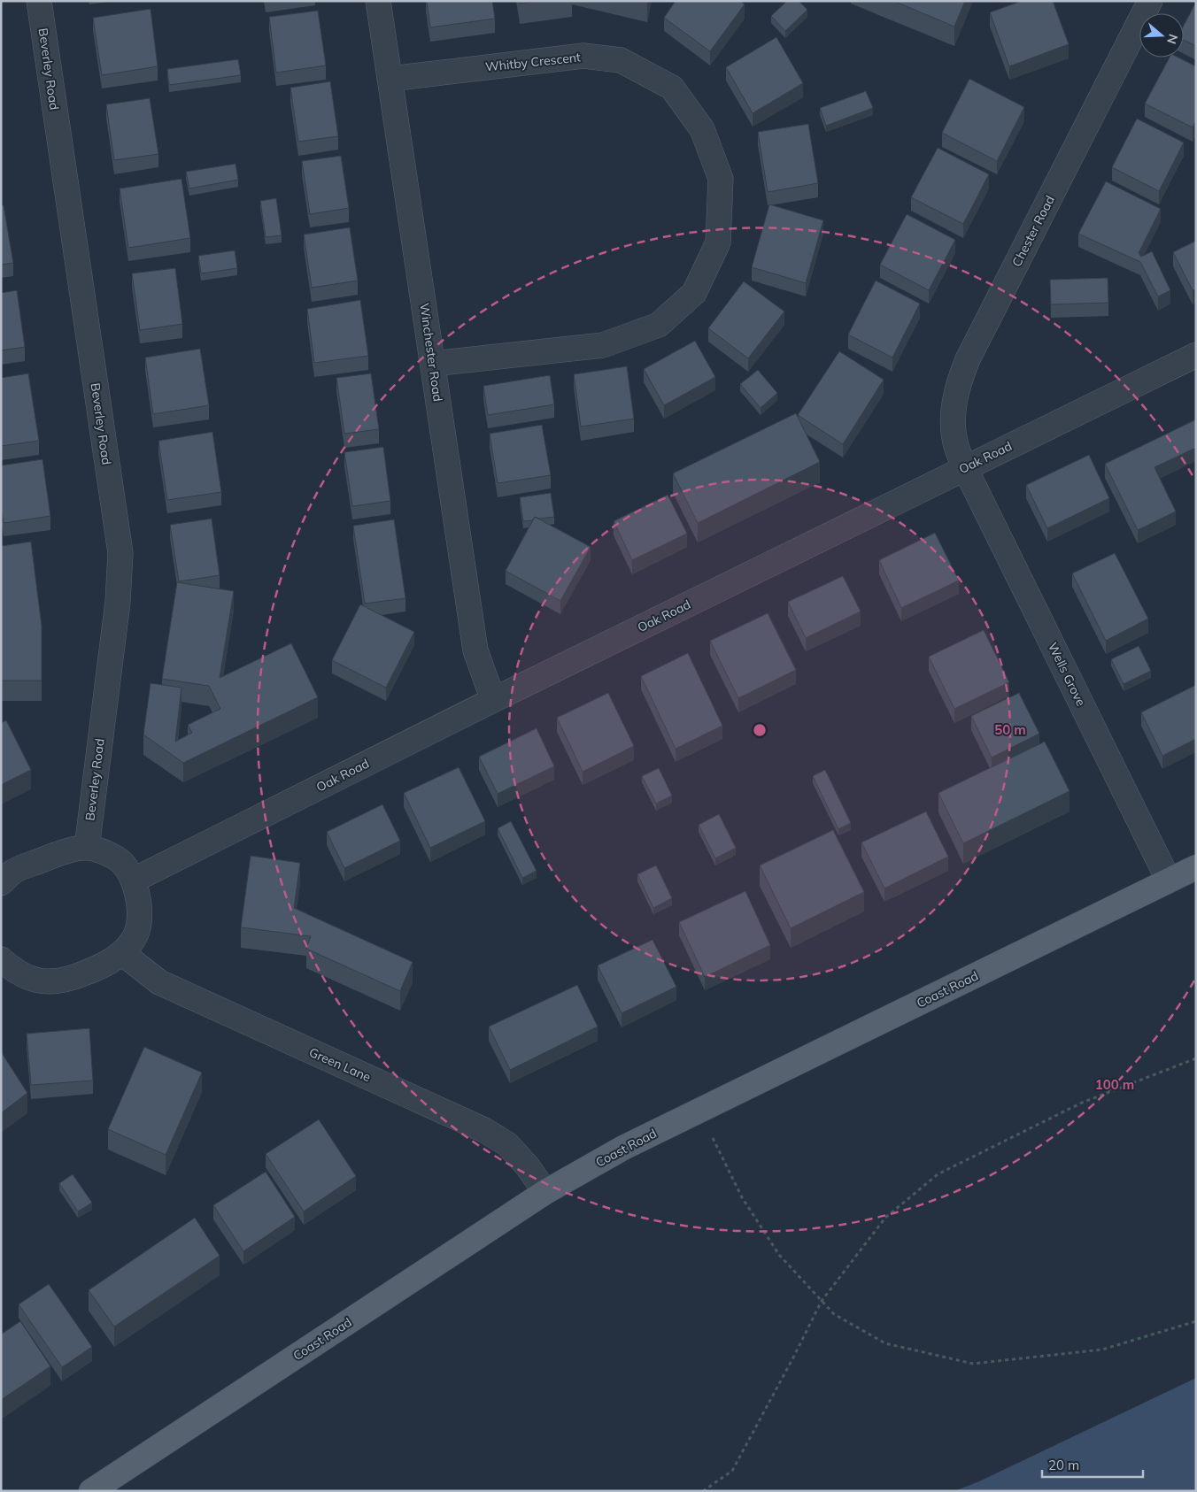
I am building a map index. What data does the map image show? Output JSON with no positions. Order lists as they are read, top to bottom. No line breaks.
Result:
{"streets":{"main road":["Coast Road"],"street":["Whitby Crescent","Beverley Road","Chester Road","Winchester Road","Oak Road","Wells Grove","Green Lane"]},"crossings":[["Whitby Crescent","Winchester Road"],["Chester Road","Oak Road"],["Chester Road","Wells Grove"],["Winchester Road","Oak Road"],["Oak Road","Wells Grove"],["Wells Grove","Coast Road"],["Coast Road","Green Lane"]],"scale_bar":"20 m","north":"right","rings":["50 m","100 m"]}
